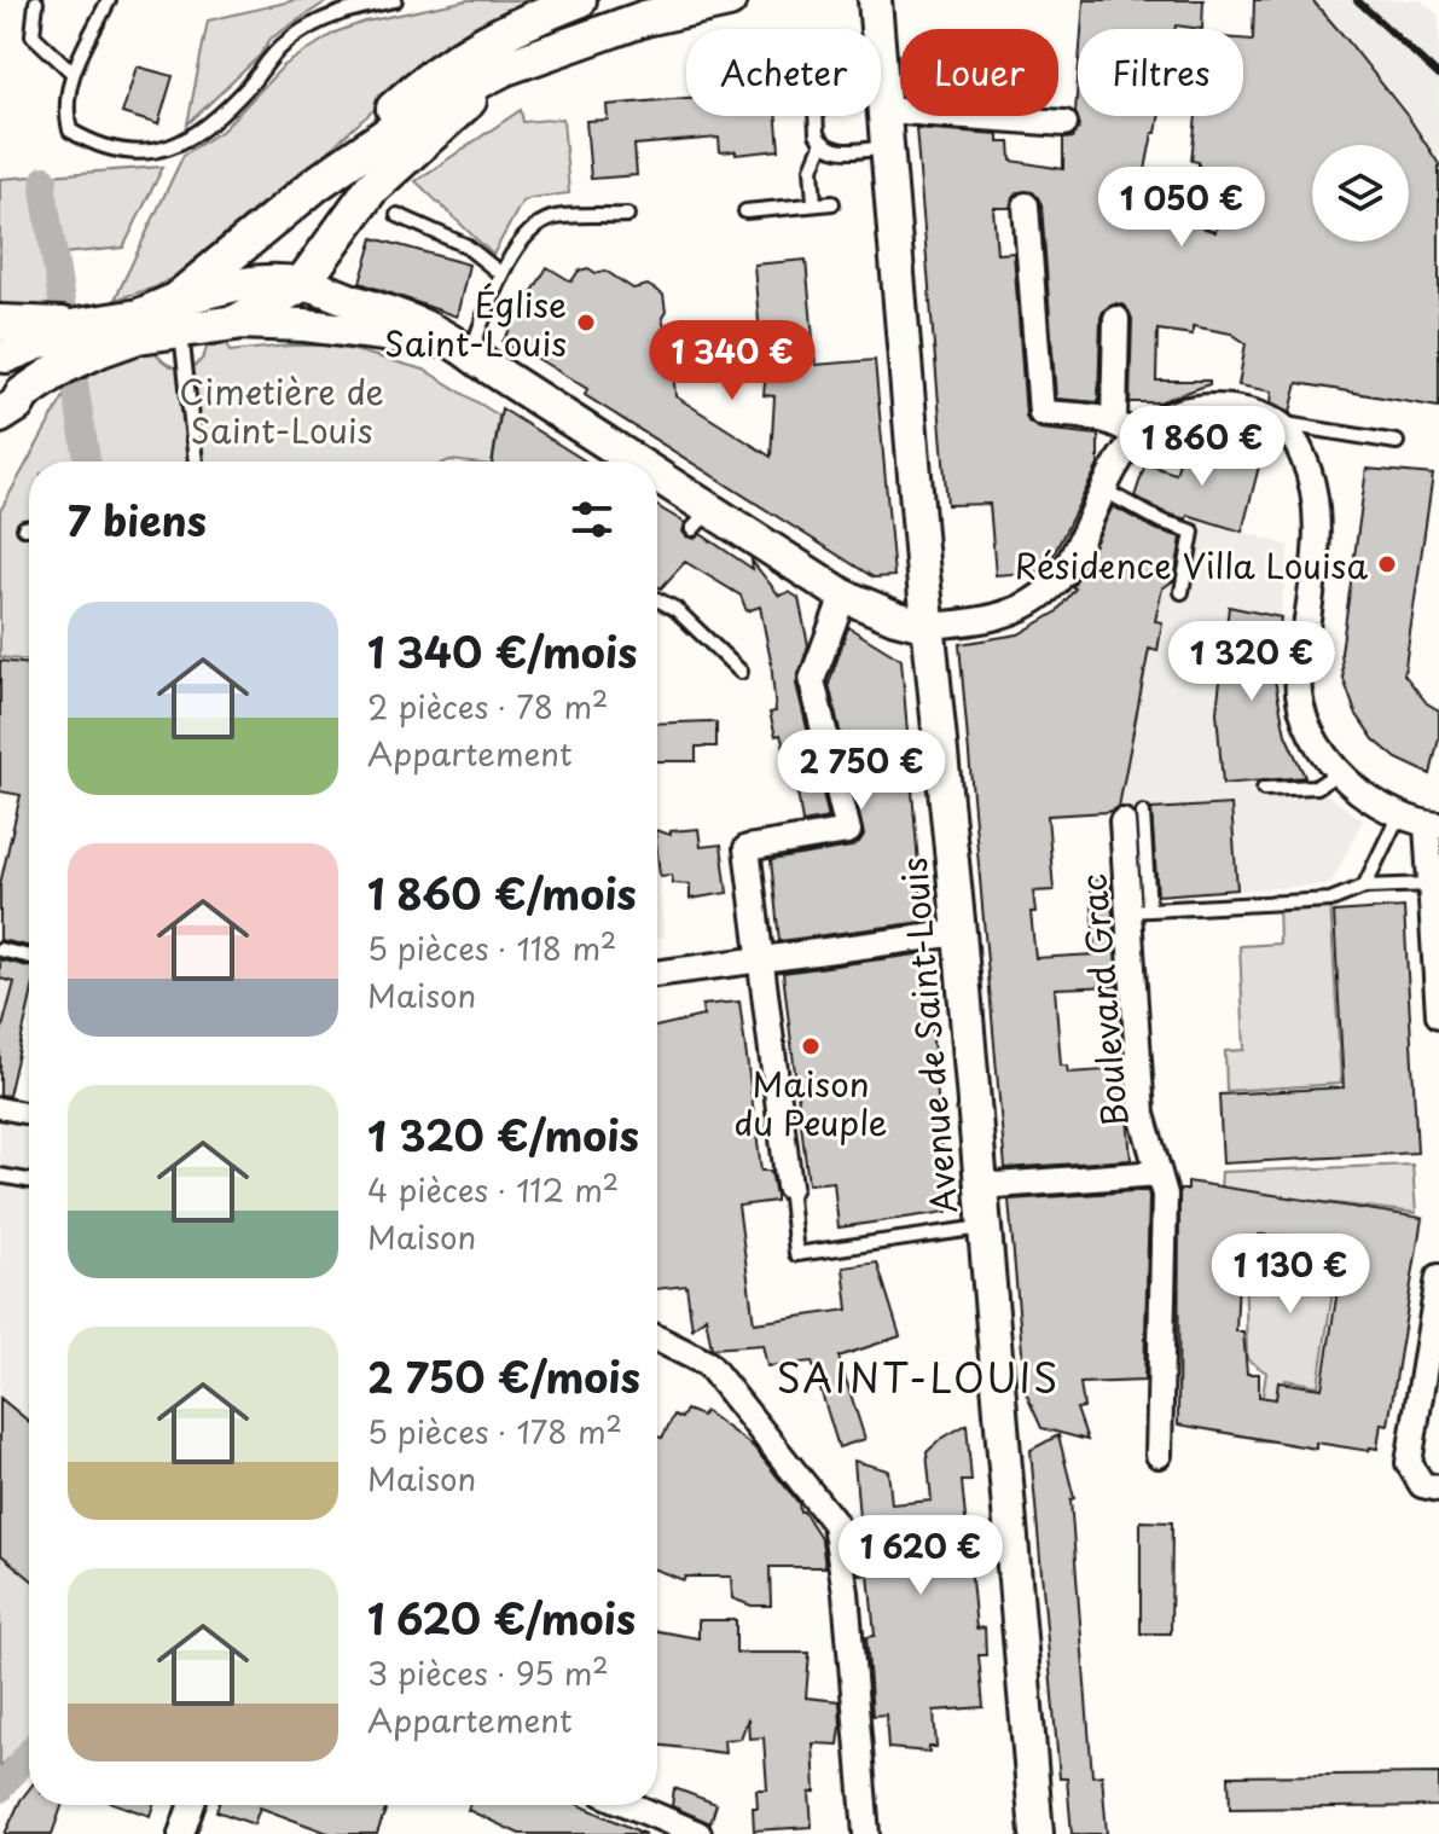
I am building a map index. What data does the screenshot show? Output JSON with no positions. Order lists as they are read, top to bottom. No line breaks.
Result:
{"streets":{"street":["Boulevard Grac","Avenue de Saint-Louis"]},"crossings":[["Boulevard Grac","Avenue de Saint-Louis"]],"districts":["SAINT-LOUIS"],"parks":["Cimetière de Saint-Louis"],"places":["Église Saint-Louis","Résidence Villa Louisa","Maison du Peuple"],"page":{"chip":["Acheter","Louer","Filtres"],"price":["1 050 €","1 340 €","1 860 €","1 320 €","2 750 €","1 130 €","1 620 €"],"heading":"7 biens","list":[{"name":"1 340 €/mois","note":"2 pièces · 78 m² · Appartement"},{"name":"1 860 €/mois","note":"5 pièces · 118 m² · Maison"},{"name":"1 320 €/mois","note":"4 pièces · 112 m² · Maison"},{"name":"2 750 €/mois","note":"5 pièces · 178 m² · Maison"},{"name":"1 620 €/mois","note":"3 pièces · 95 m² · Appartement"}]}}
